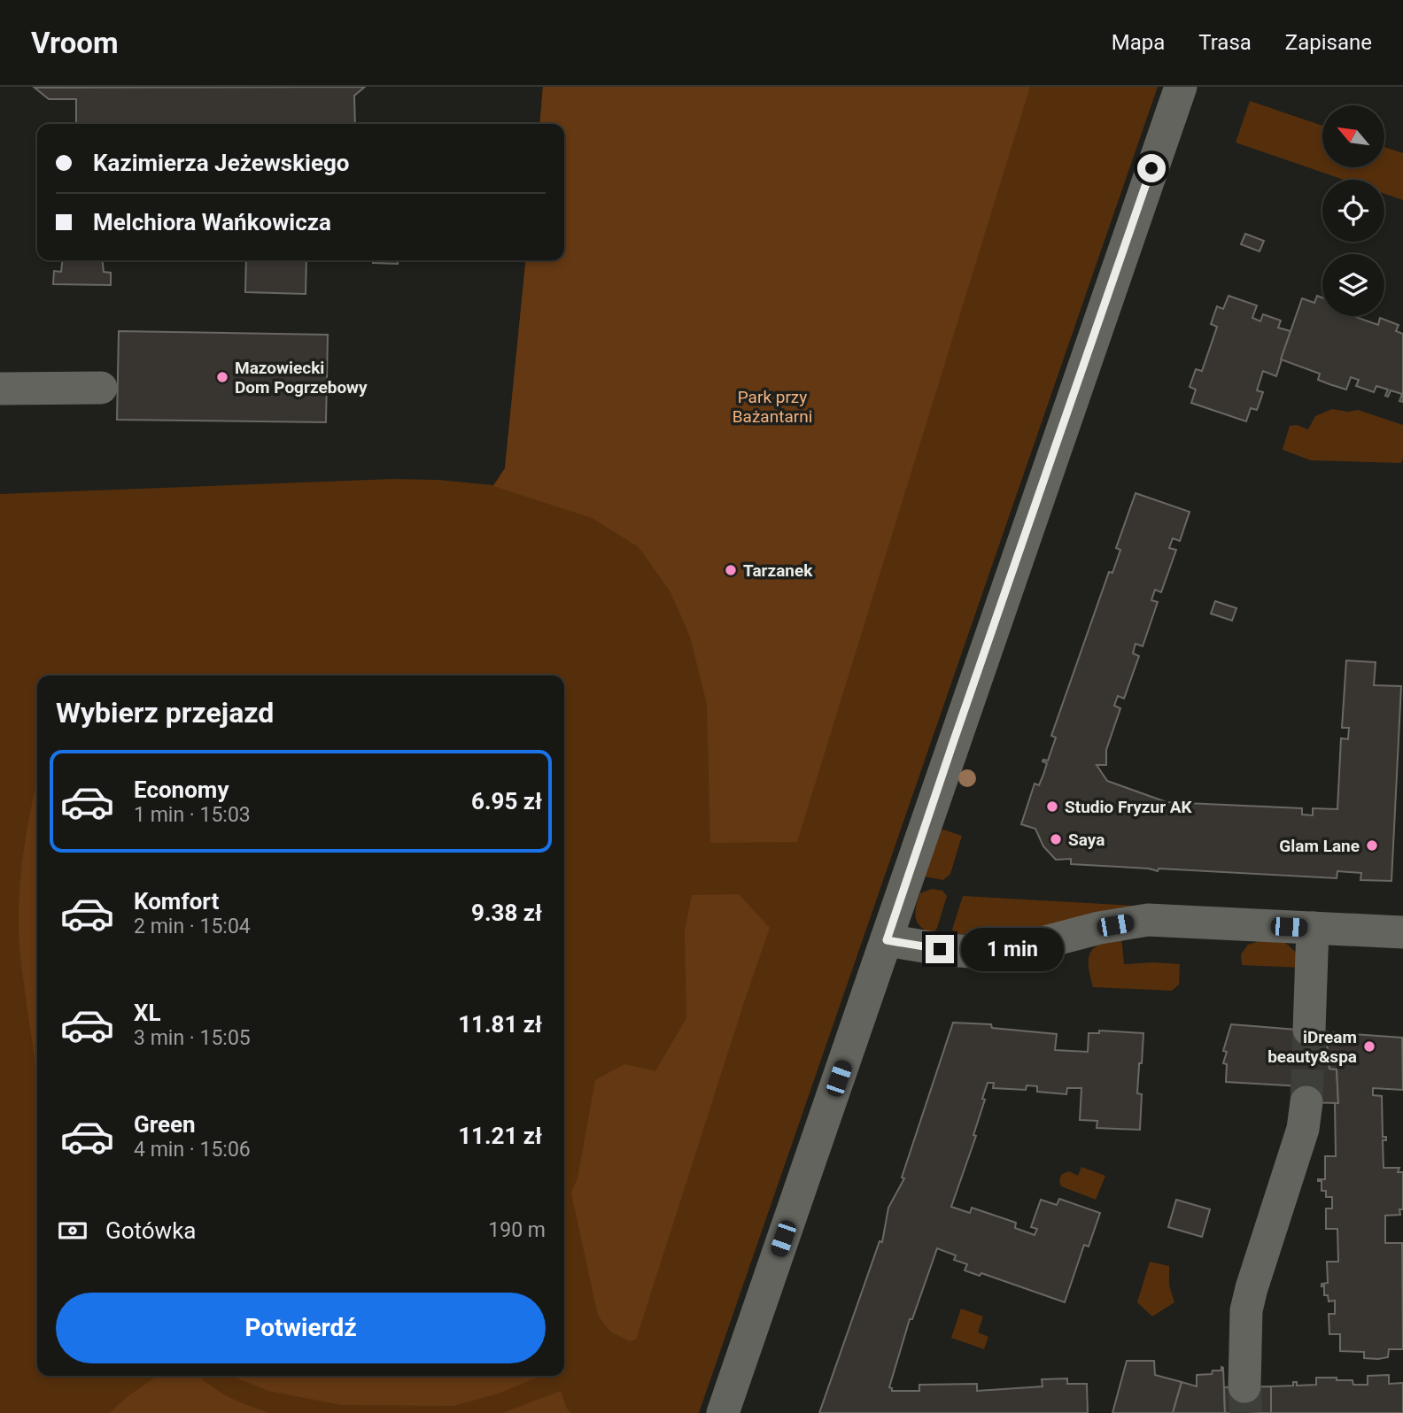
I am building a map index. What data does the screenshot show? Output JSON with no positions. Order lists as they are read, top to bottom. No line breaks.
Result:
{"parks":["Park przy Bażantarni"],"places":["Mazowiecki Dom Pogrzebowy","Tarzanek","Studio Fryzur AK","Saya","Glam Lane","iDream beauty&spa"],"north":"top left","page":{"header":"Vroom","nav":["Mapa","Trasa","Zapisane"],"banner":["Kazimierza Jeżewskiego","Melchiora Wańkowicza"],"heading":"Wybierz przejazd","list":[{"name":"Economy","note":"1 min · 15:03","value":"6.95 zł"},{"name":"Komfort","note":"2 min · 15:04","value":"9.38 zł"},{"name":"XL","note":"3 min · 15:05","value":"11.81 zł"},{"name":"Green","note":"4 min · 15:06","value":"11.21 zł"}],"bubble":"1 min","pay":["Gotówka","190 m"],"buttons":"Potwierdź"}}
